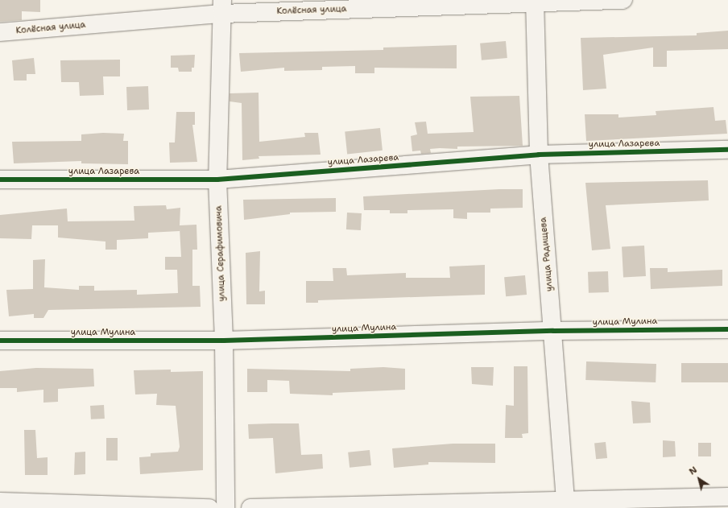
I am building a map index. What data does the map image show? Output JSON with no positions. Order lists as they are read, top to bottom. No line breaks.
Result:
{"streets":{"street":["Колёсная улица","улица Лазарева","улица Серафимовича","улица Радищева","улица Мулина"]},"crossings":[["Колёсная улица","улица Серафимовича"],["Колёсная улица","улица Радищева"],["улица Лазарева","улица Серафимовича"],["улица Лазарева","улица Радищева"],["улица Серафимовича","улица Мулина"],["улица Радищева","улица Мулина"]],"north":"top left"}
